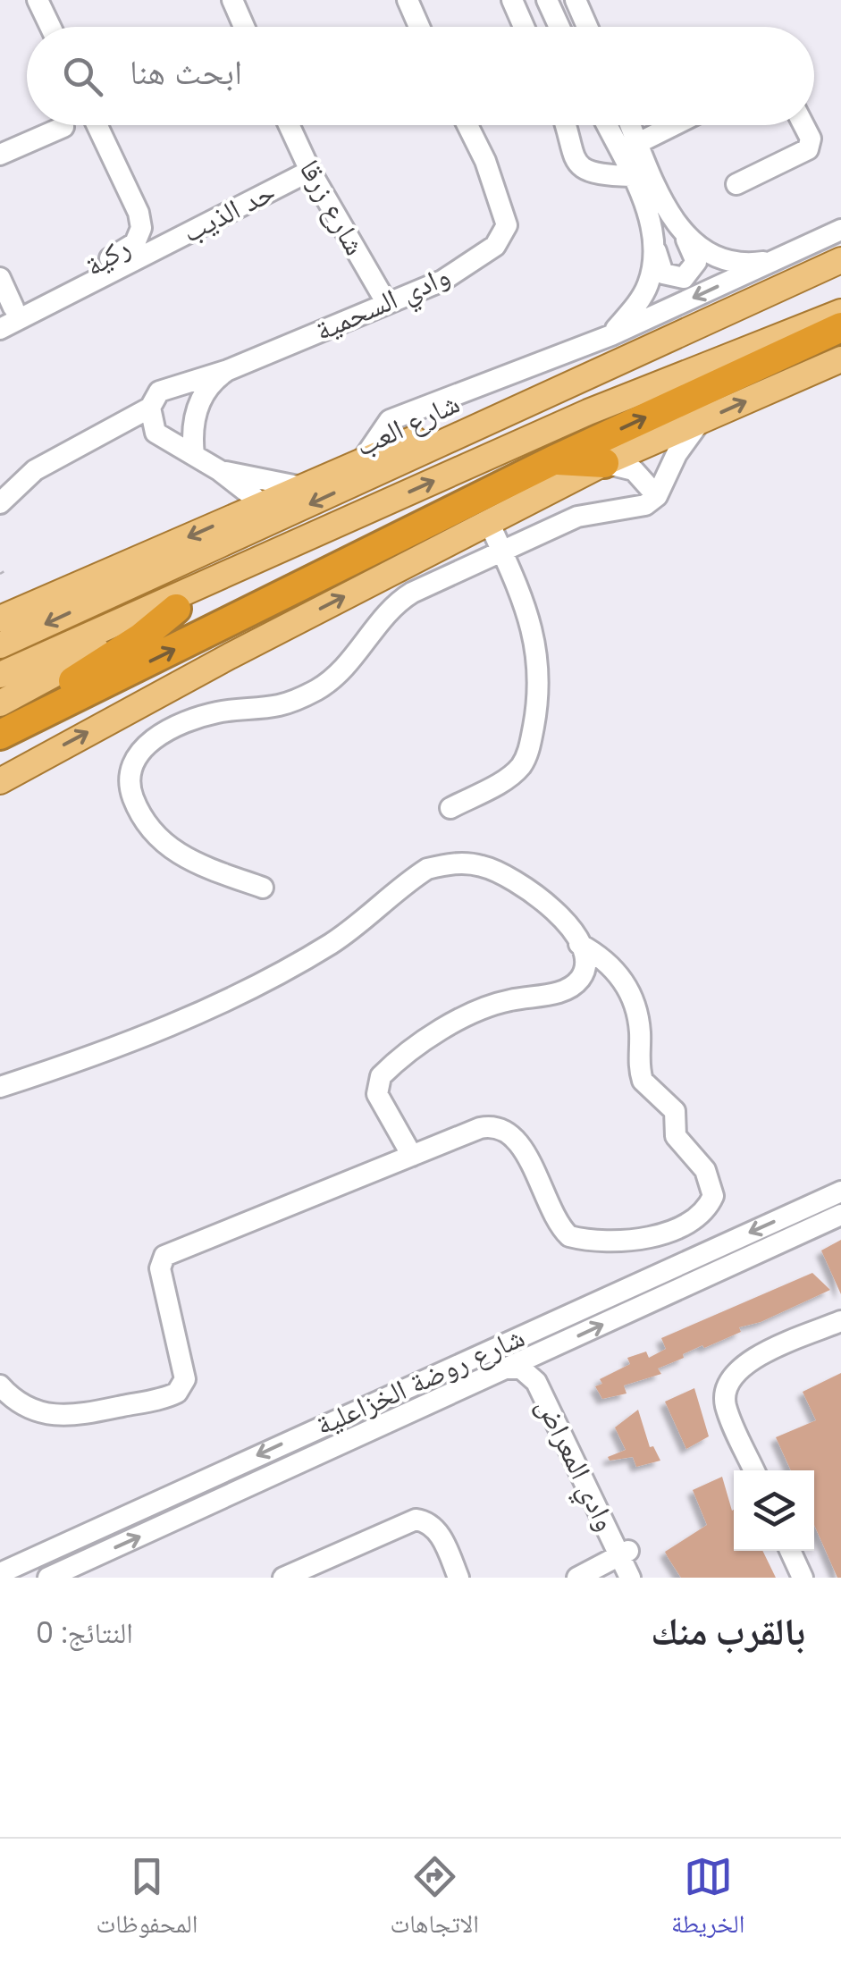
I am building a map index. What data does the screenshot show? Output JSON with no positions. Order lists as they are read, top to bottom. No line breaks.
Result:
{"streets":{"main road":["شارع العب"],"street":["شارع زرقا","حد الذيب","ركية","وادي السحمية","شارع روضة الخزاعلية","وادي المعراض"]},"crossings":[["شارع زرقا","حد الذيب"],["شارع زرقا","وادي السحمية"],["حد الذيب","ركية"],["شارع روضة الخزاعلية","وادي المعراض"]],"page":{"search":"ابحث هنا","heading":["بالقرب منك","النتائج: 0"],"nav":["الخريطة","الاتجاهات","المحفوظات"]}}
